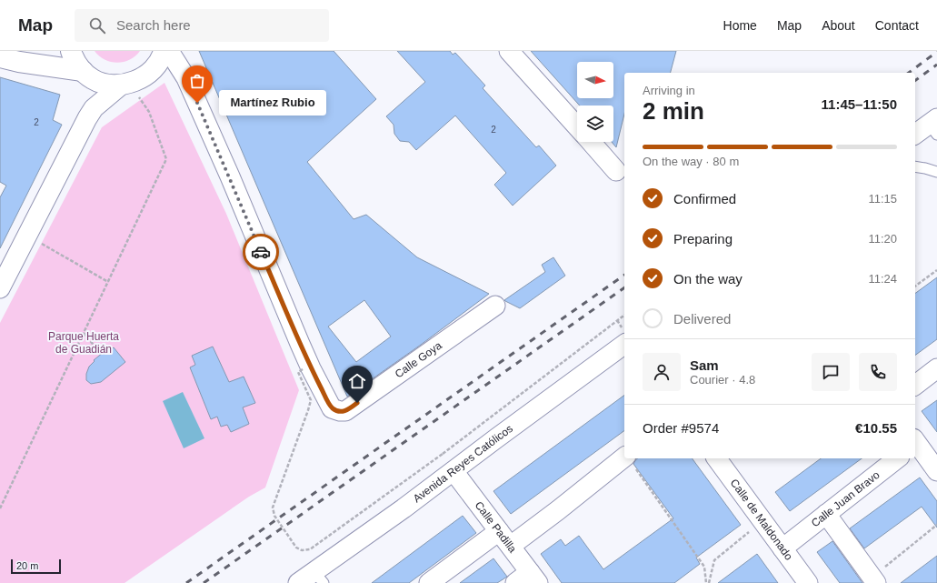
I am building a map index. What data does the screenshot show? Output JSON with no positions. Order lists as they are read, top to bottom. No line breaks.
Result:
{"streets":{"street":["Calle Goya","Avenida Reyes Católicos","Calle Juan Bravo","Calle de Maldonado","Calle Padilla"]},"crossings":[["Avenida Reyes Católicos","Calle Padilla"],["Calle Juan Bravo","Calle de Maldonado"]],"parks":["Parque Huerta de Guadián"],"places":["Martínez Rubio"],"house_numbers":["2","2"],"scale_bar":"20 m","north":"right","page":{"header":"Map","search":"Search here","nav":["Home","Map","About","Contact"],"heading":["2 min","Arriving in","11:45–11:50"],"panel":["Sam","Courier · 4.8","Order #9574","€10.55"],"bubble":"Martínez Rubio","bar":"On the way · 80 m","list":[["Confirmed","11:15"],["Preparing","11:20"],["On the way","11:24"],"Delivered"],"scale":"20 m"}}
